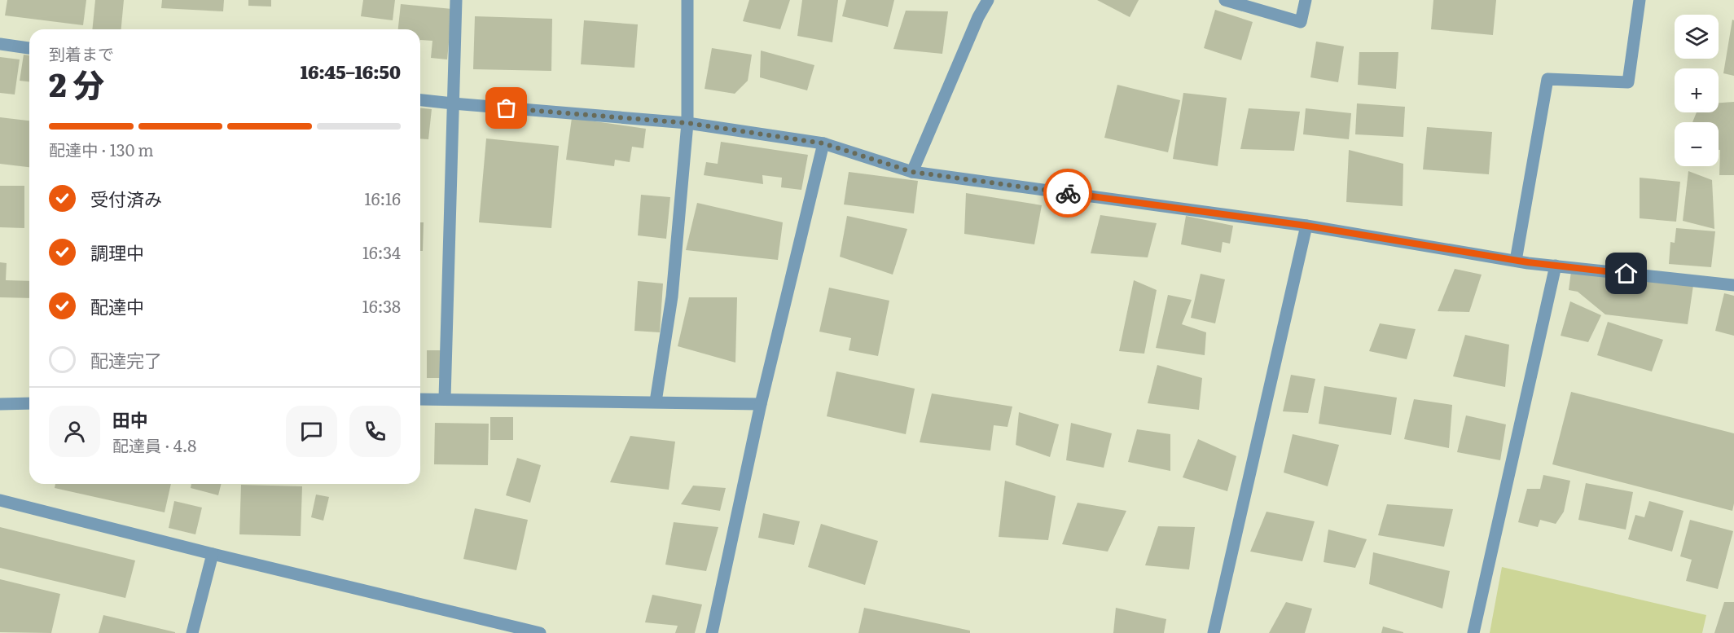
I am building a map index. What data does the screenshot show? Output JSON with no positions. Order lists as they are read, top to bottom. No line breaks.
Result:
{"page":{"map_buttons":["+","−"],"heading":["2 分","到着まで","16:45–16:50"],"panel":["田中","配達員 · 4.8"],"bar":"配達中 · 130 m","list":[["受付済み","16:16"],["調理中","16:34"],["配達中","16:38"],"配達完了"]}}
